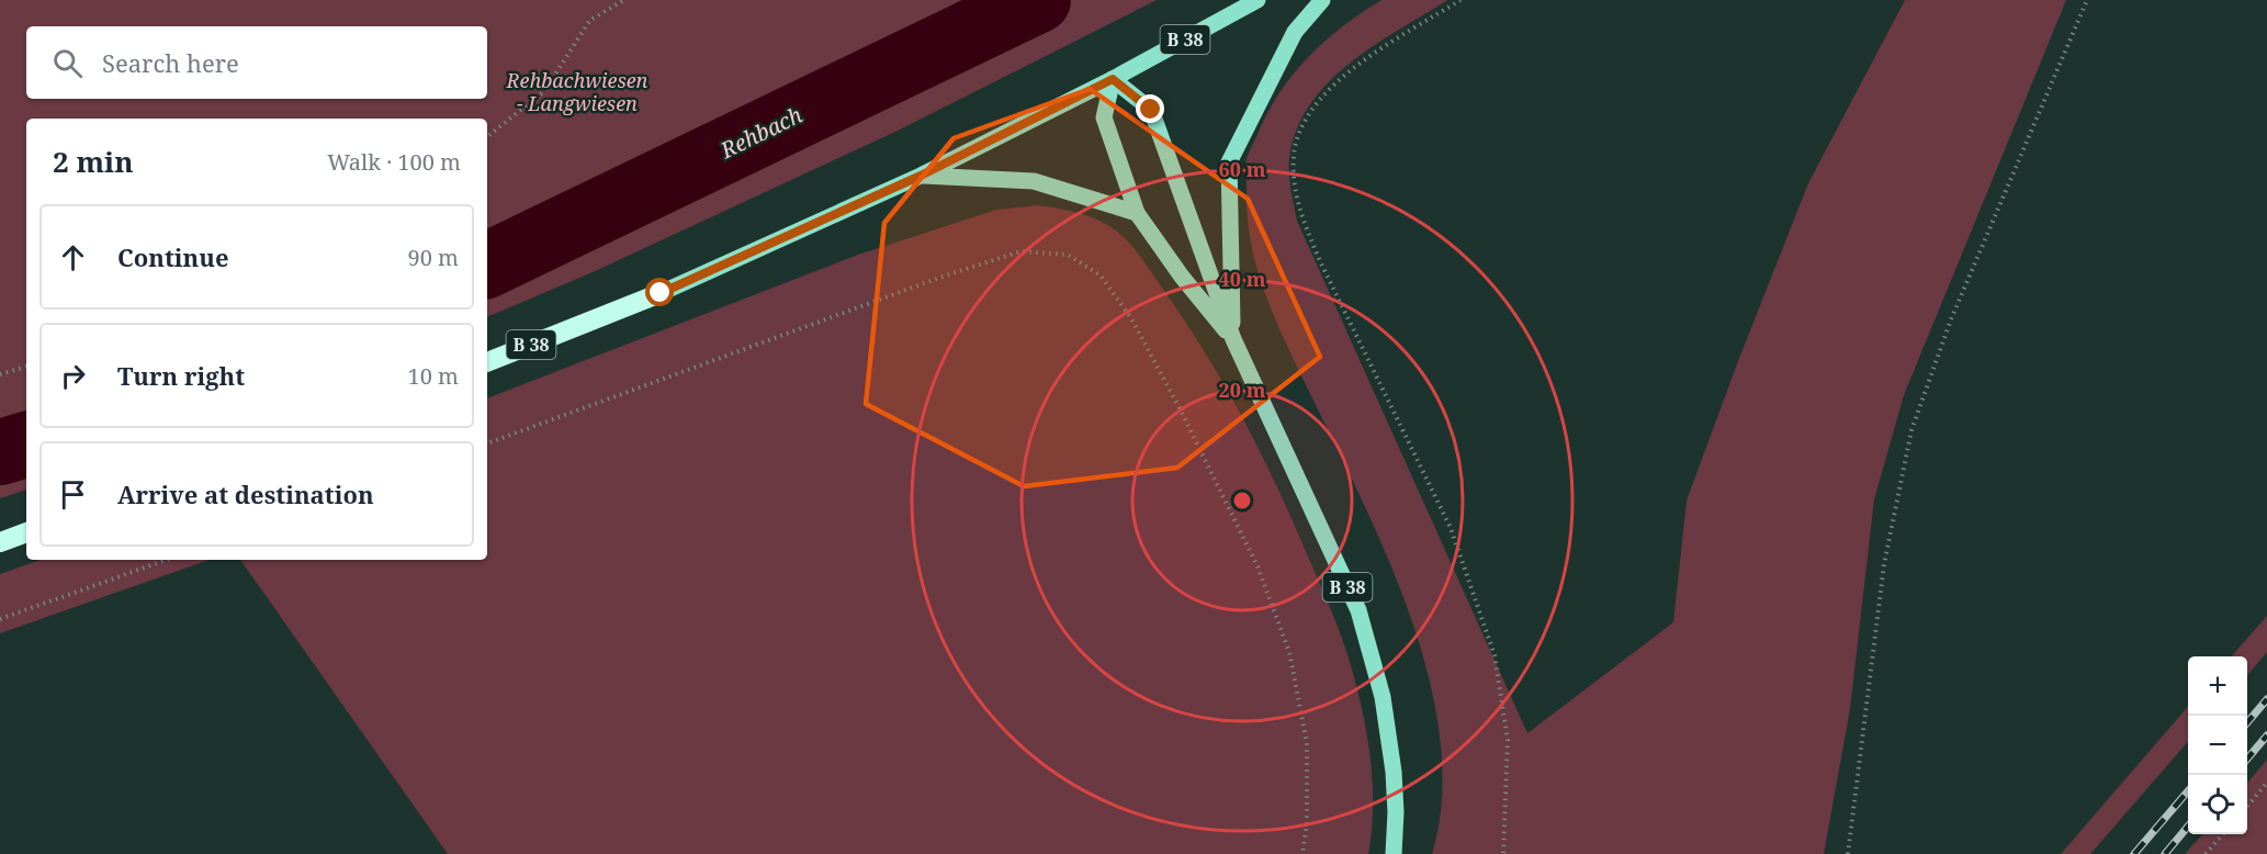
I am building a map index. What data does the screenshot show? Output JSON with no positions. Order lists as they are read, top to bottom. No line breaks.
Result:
{"streets":{"highway":["B 38"]},"water":["Rehbach"],"parks":["Rehbachwiesen - Langwiesen"],"page":{"search":"Search here","heading":["2 min","Walk · 100 m"],"list":[["Continue","90 m"],["Turn right","10 m"],"Arrive at destination"],"map_buttons":["+","−"]},"rings":["60 m","40 m","20 m"]}
